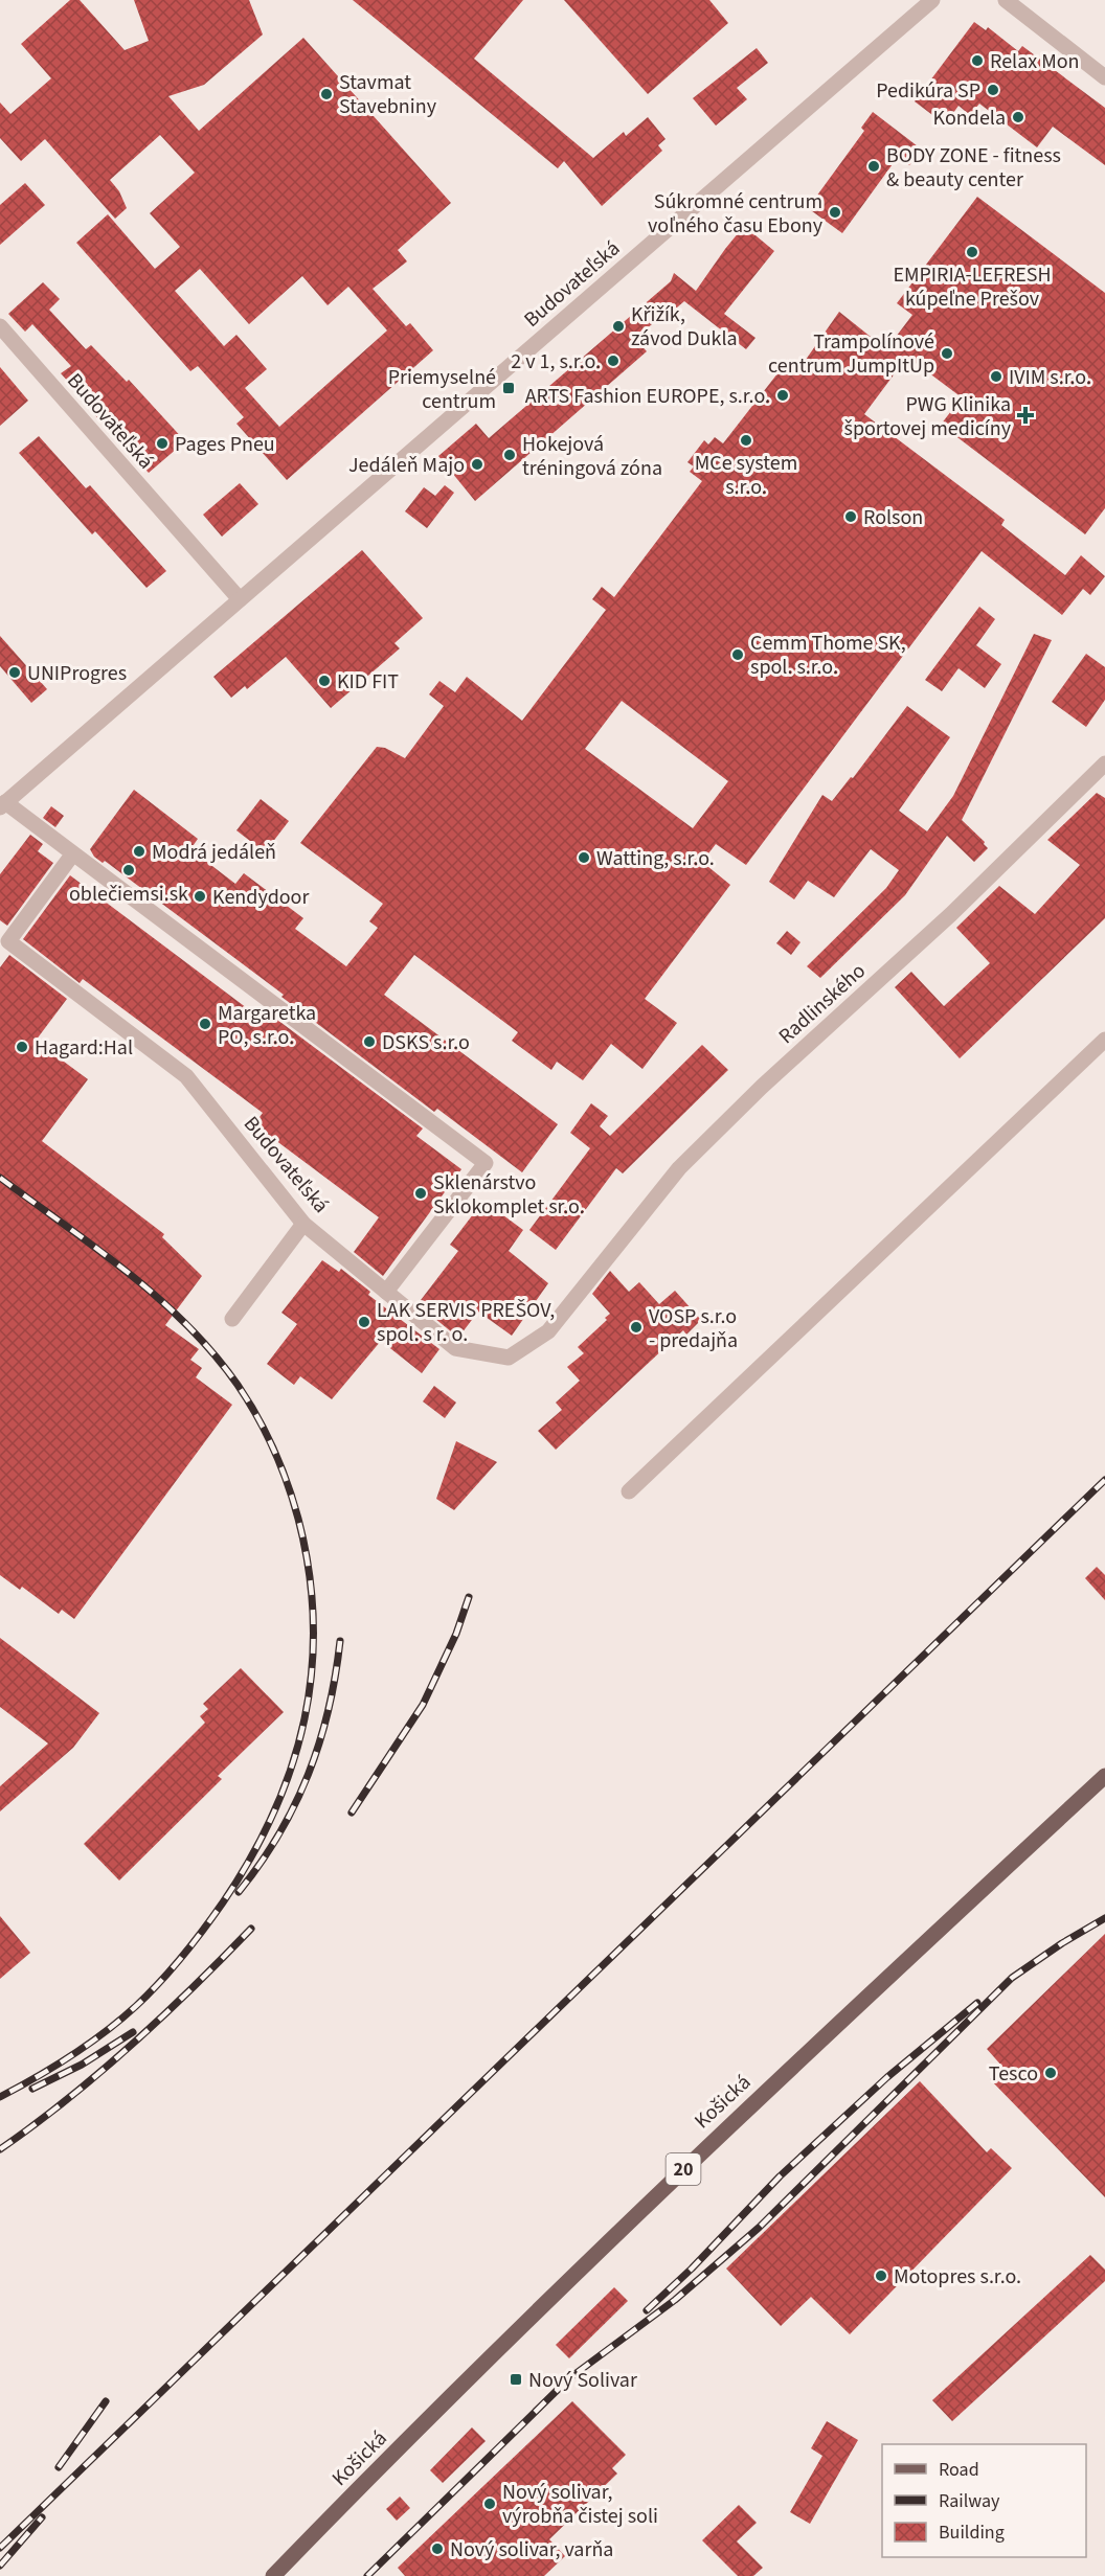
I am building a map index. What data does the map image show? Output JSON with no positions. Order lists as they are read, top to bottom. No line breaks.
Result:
{"streets":{"main road":["Košická","20"],"street":["Budovateľská","Radlinského"]},"crossings":[["Budovateľská","Radlinského"]],"places":{"other":["Relax Mon","Pedikúra SP","Stavmat Stavebniny","Kondela","BODY ZONE - fitness & beauty center","Súkromné centrum voľného času Ebony","EMPIRIA-LEFRESH kúpeľne Prešov","Křižík, závod Dukla","Trampolínové centrum JumpItUp","2 v 1, s.r.o.","IVIM s.r.o.","ARTS Fashion EUROPE, s.r.o.","MCe system s.r.o.","Pages Pneu","Hokejová tréningová zóna","Jedáleň Majo","Rolson","Cemm Thome SK, spol. s.r.o.","UNIProgres","KID FIT","Modrá jedáleň","Watting, s.r.o.","oblečiemsi.sk","Kendydoor","Margaretka PO, s.r.o.","DSKS s.r.o","Hagard:Hal","Sklenárstvo Sklokomplet sr.o.","LAK SERVIS PREŠOV, spol. s r. o.","VOSP s.r.o - predajňa","Tesco","Motopres s.r.o.","Nový solivar, výrobňa čistej soli","Nový solivar, varňa"],"transit":["Priemyselné centrum","Nový Solivar"],"health":["PWG Klinika športovej medicíny"]},"legend":["Road","Railway","Building"]}
